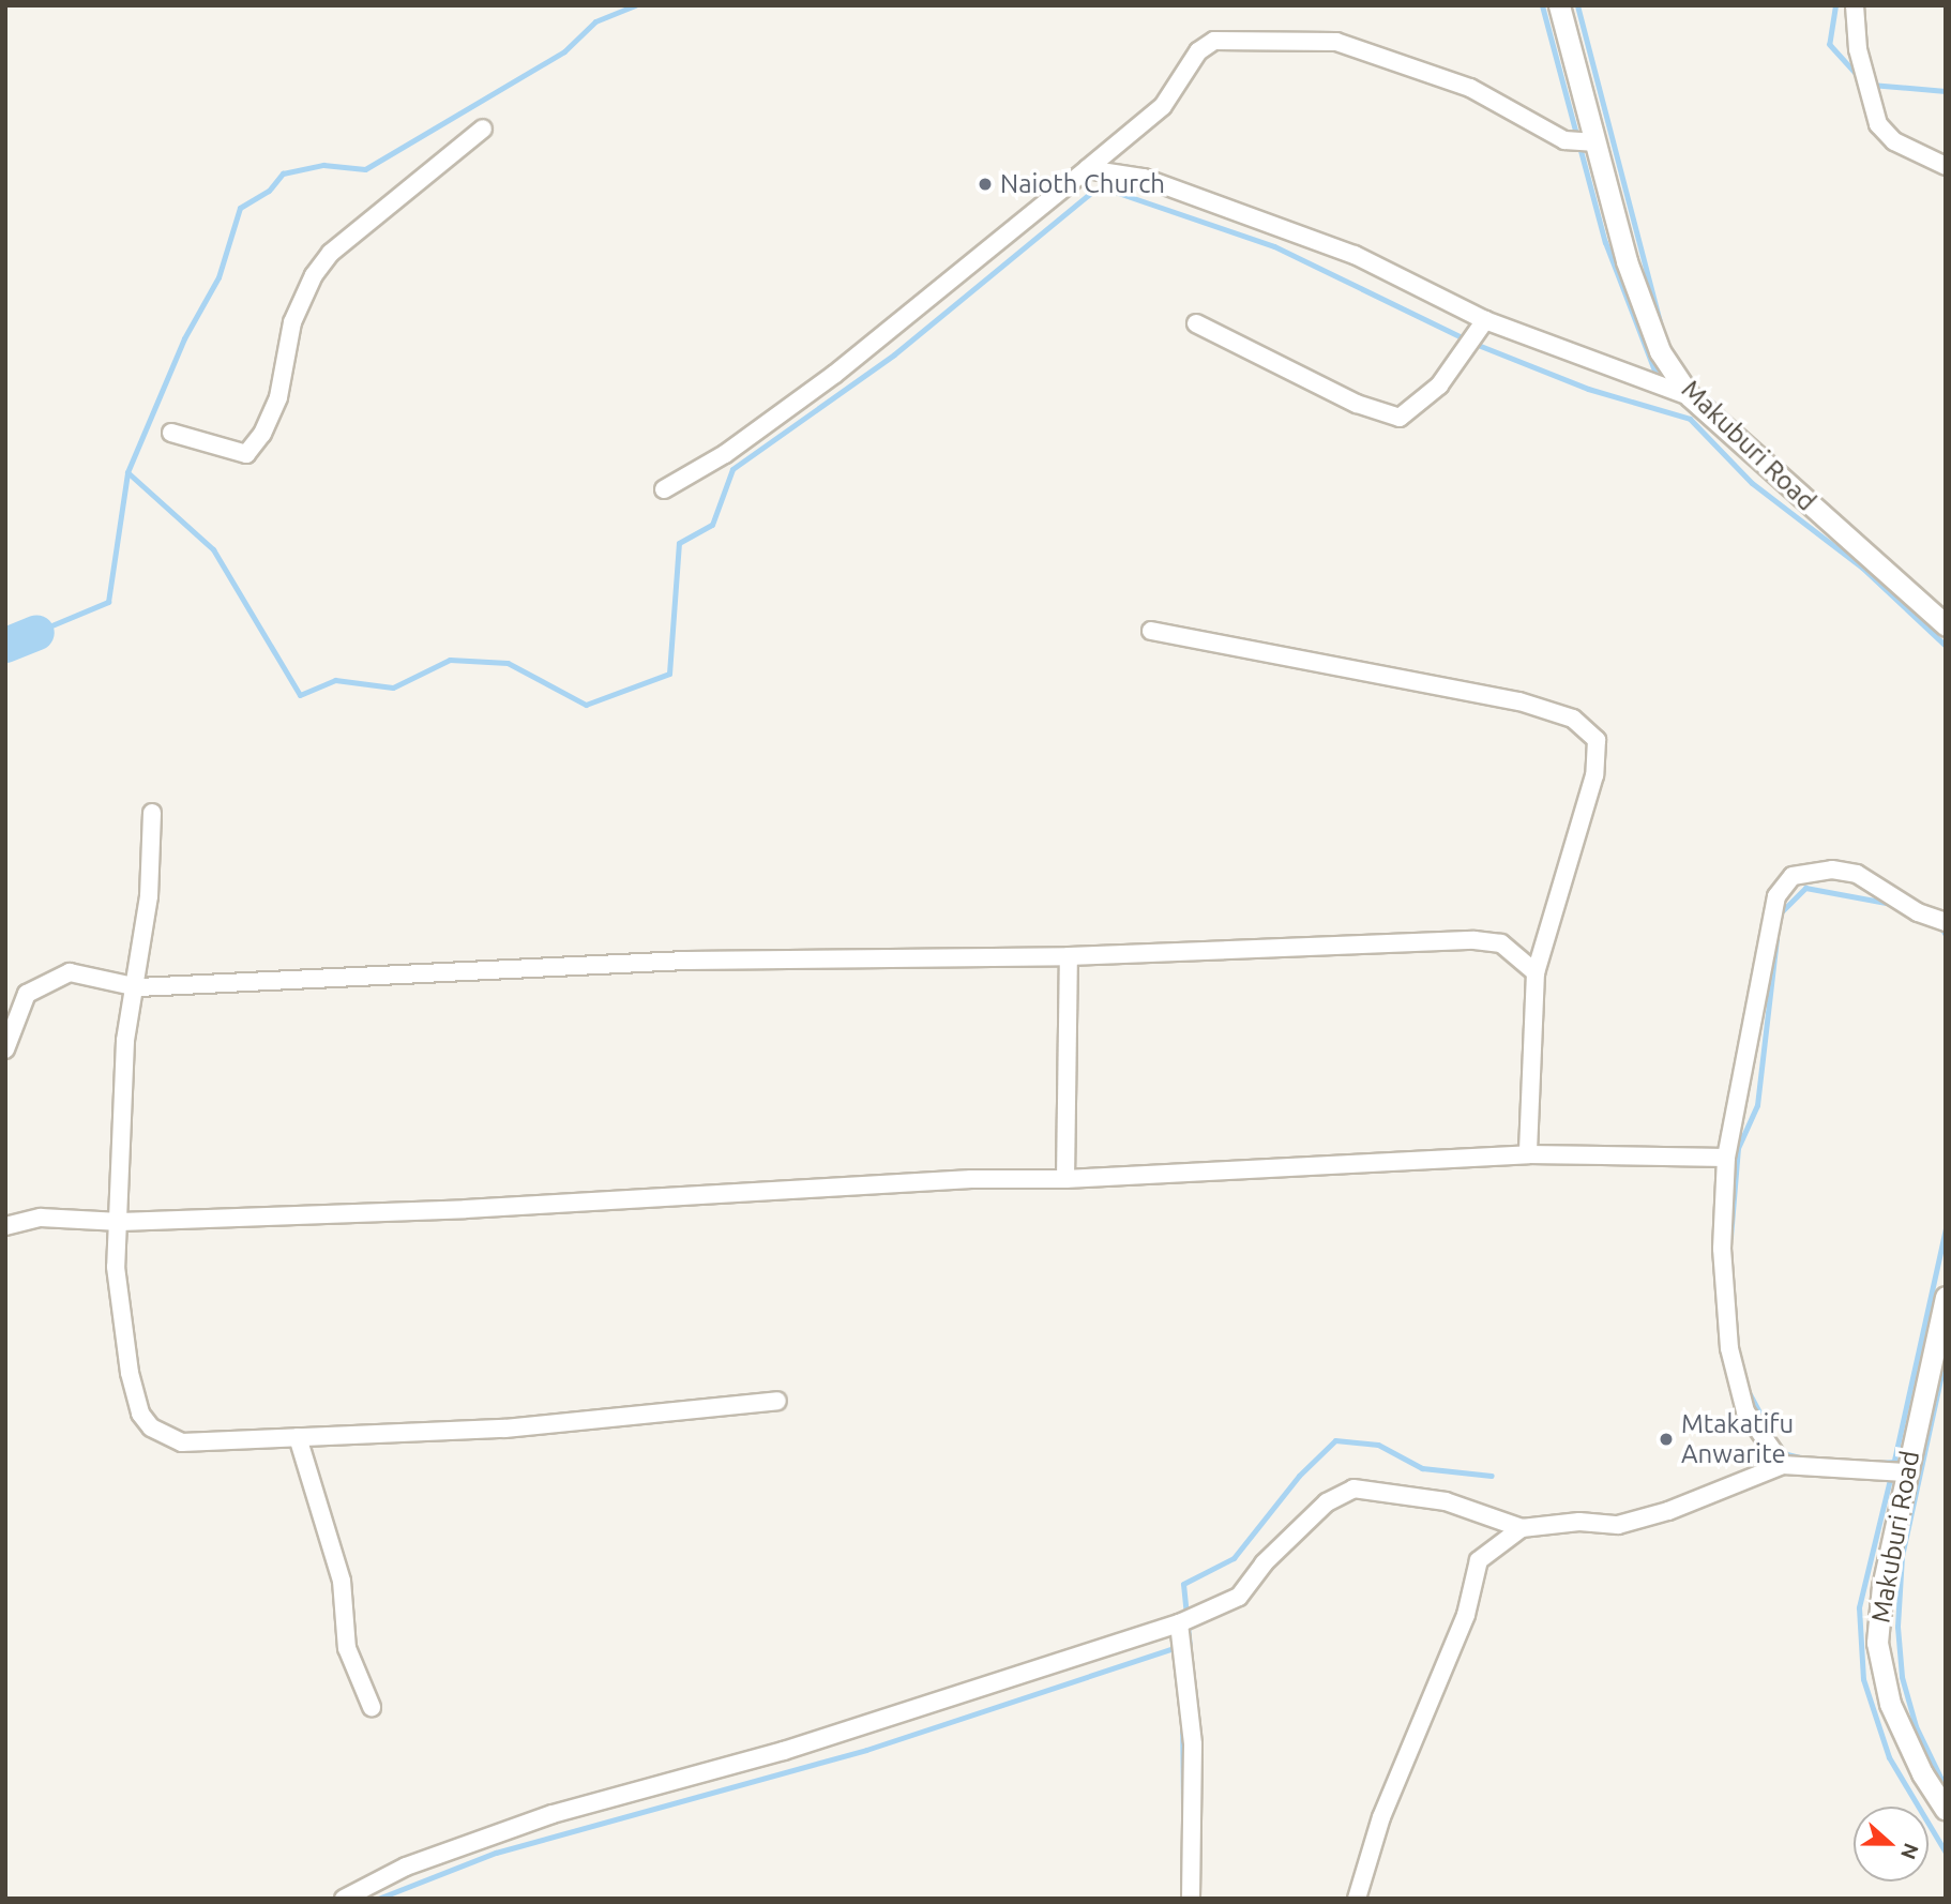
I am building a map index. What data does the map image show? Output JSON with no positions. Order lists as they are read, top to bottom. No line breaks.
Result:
{"streets":{"street":["Makuburi Road"]},"places":["Naioth Church","Mtakatifu Anwarite"],"north":"right"}
